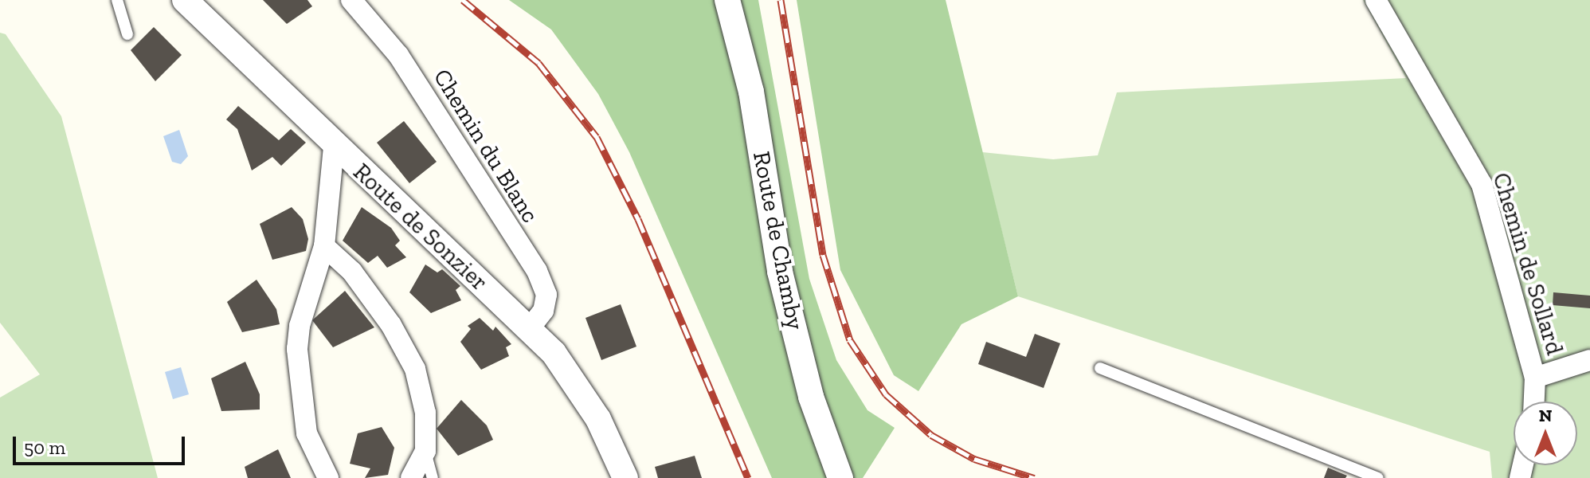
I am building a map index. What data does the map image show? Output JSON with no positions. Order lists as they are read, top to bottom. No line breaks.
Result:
{"streets":{"street":["Chemin du Blanc","Route de Sonzier","Route de Chamby","Chemin de Sollard"]},"crossings":[["Chemin du Blanc","Route de Sonzier"]],"scale_bar":"50 m","north":"top"}
